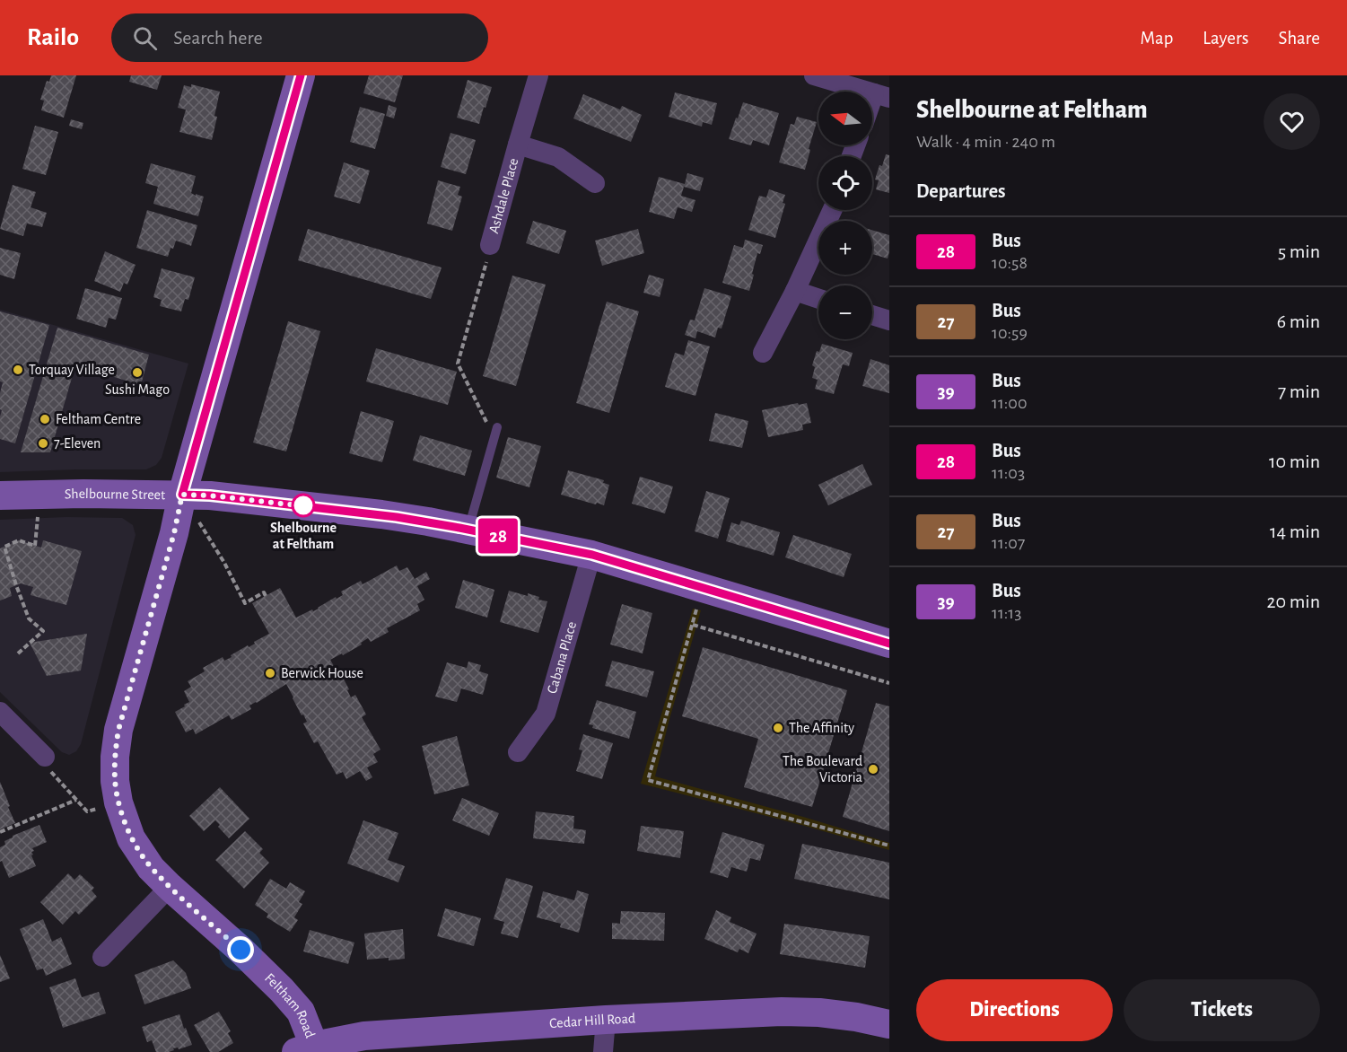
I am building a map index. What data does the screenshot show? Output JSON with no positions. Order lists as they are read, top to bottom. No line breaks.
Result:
{"streets":{"street":["Ashdale Place","Shelbourne Street","Cabana Place","Feltham Road","Cedar Hill Road"]},"crossings":[["Shelbourne Street","Cabana Place"],["Shelbourne Street","Feltham Road"],["Feltham Road","Cedar Hill Road"]],"places":["Torquay Village","Sushi Mago","Feltham Centre","7-Eleven","Shelbourne at Feltham","Berwick House","The Affinity","The Boulevard Victoria"],"lines":["bus line 28"],"north":"left","page":{"header":"Railo","search":"Search here","nav":["Map","Layers","Share"],"on_map":"28","heading":[["Shelbourne at Feltham","Walk · 4 min · 240 m"],"Departures"],"map_buttons":["+","−"],"list":[{"mark":"28","name":"Bus","note":"10:58","value":"5 min"},{"mark":"27","name":"Bus","note":"10:59","value":"6 min"},{"mark":"39","name":"Bus","note":"11:00","value":"7 min"},{"mark":"28","name":"Bus","note":"11:03","value":"10 min"},{"mark":"27","name":"Bus","note":"11:07","value":"14 min"},{"mark":"39","name":"Bus","note":"11:13","value":"20 min"}],"buttons":["Directions","Tickets"]}}
